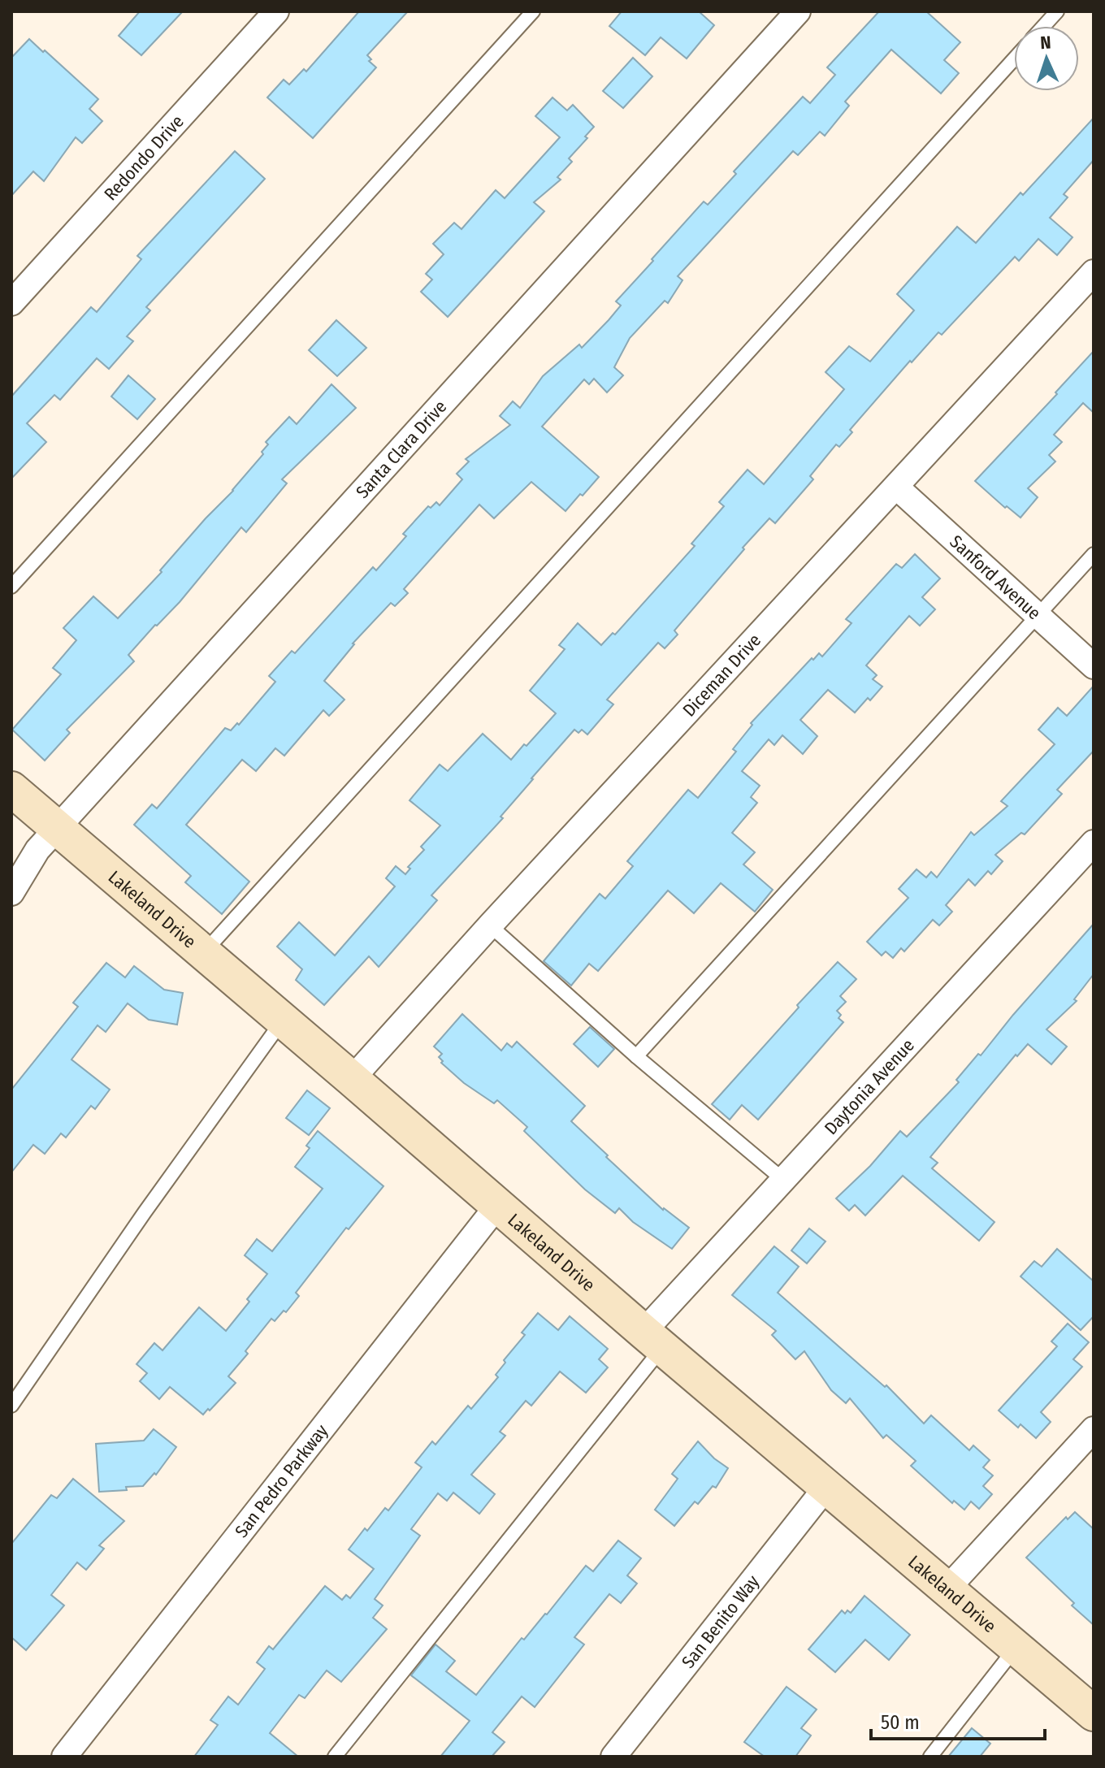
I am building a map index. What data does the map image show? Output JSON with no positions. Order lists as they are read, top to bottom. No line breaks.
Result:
{"streets":{"street":["Redondo Drive","Santa Clara Drive","Sanford Avenue","Diceman Drive","Lakeland Drive","Daytonia Avenue","San Pedro Parkway","San Benito Way"]},"crossings":[["Santa Clara Drive","Lakeland Drive"],["Sanford Avenue","Diceman Drive"],["Diceman Drive","Lakeland Drive"],["Lakeland Drive","Daytonia Avenue"],["Lakeland Drive","San Pedro Parkway"],["Lakeland Drive","San Benito Way"]],"scale_bar":"50 m","north":"top"}
